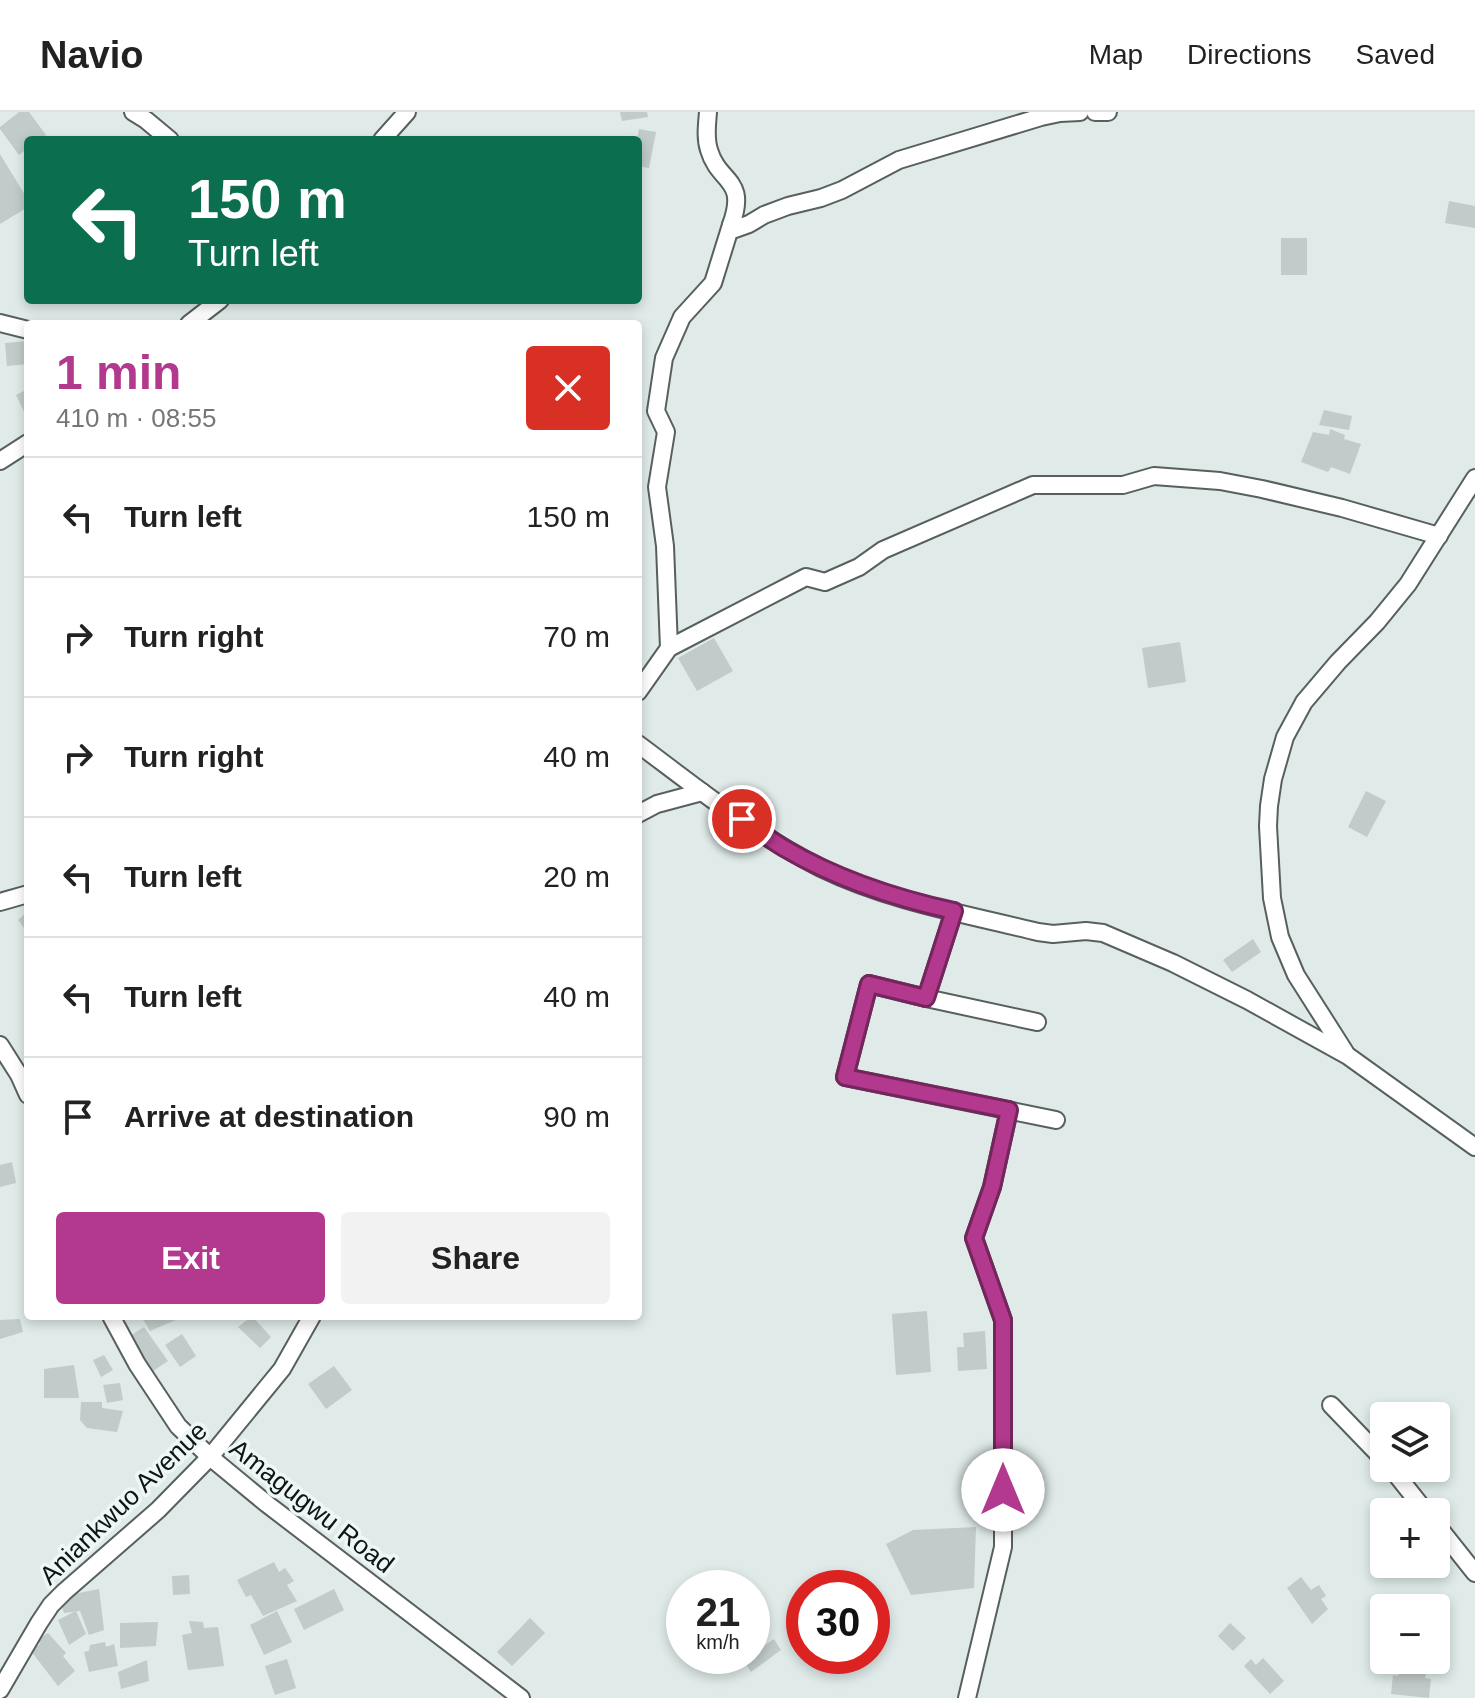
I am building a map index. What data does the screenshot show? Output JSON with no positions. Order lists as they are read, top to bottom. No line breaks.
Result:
{"streets":{"street":["Aniankwuo Avenue","Amagugwu Road"]},"crossings":[["Aniankwuo Avenue","Amagugwu Road"]],"page":{"header":"Navio","nav":["Map","Directions","Saved"],"turn":["150 m","Turn left"],"heading":["1 min","410 m · 08:55"],"list":[{"name":"Turn left","value":"150 m"},{"name":"Turn right","value":"70 m"},{"name":"Turn right","value":"40 m"},{"name":"Turn left","value":"20 m"},{"name":"Turn left","value":"40 m"},{"name":"Arrive at destination","value":"90 m"}],"buttons":["Exit","Share"],"map_buttons":["+","−"],"speed":"21 km/h","limit":"30"}}
